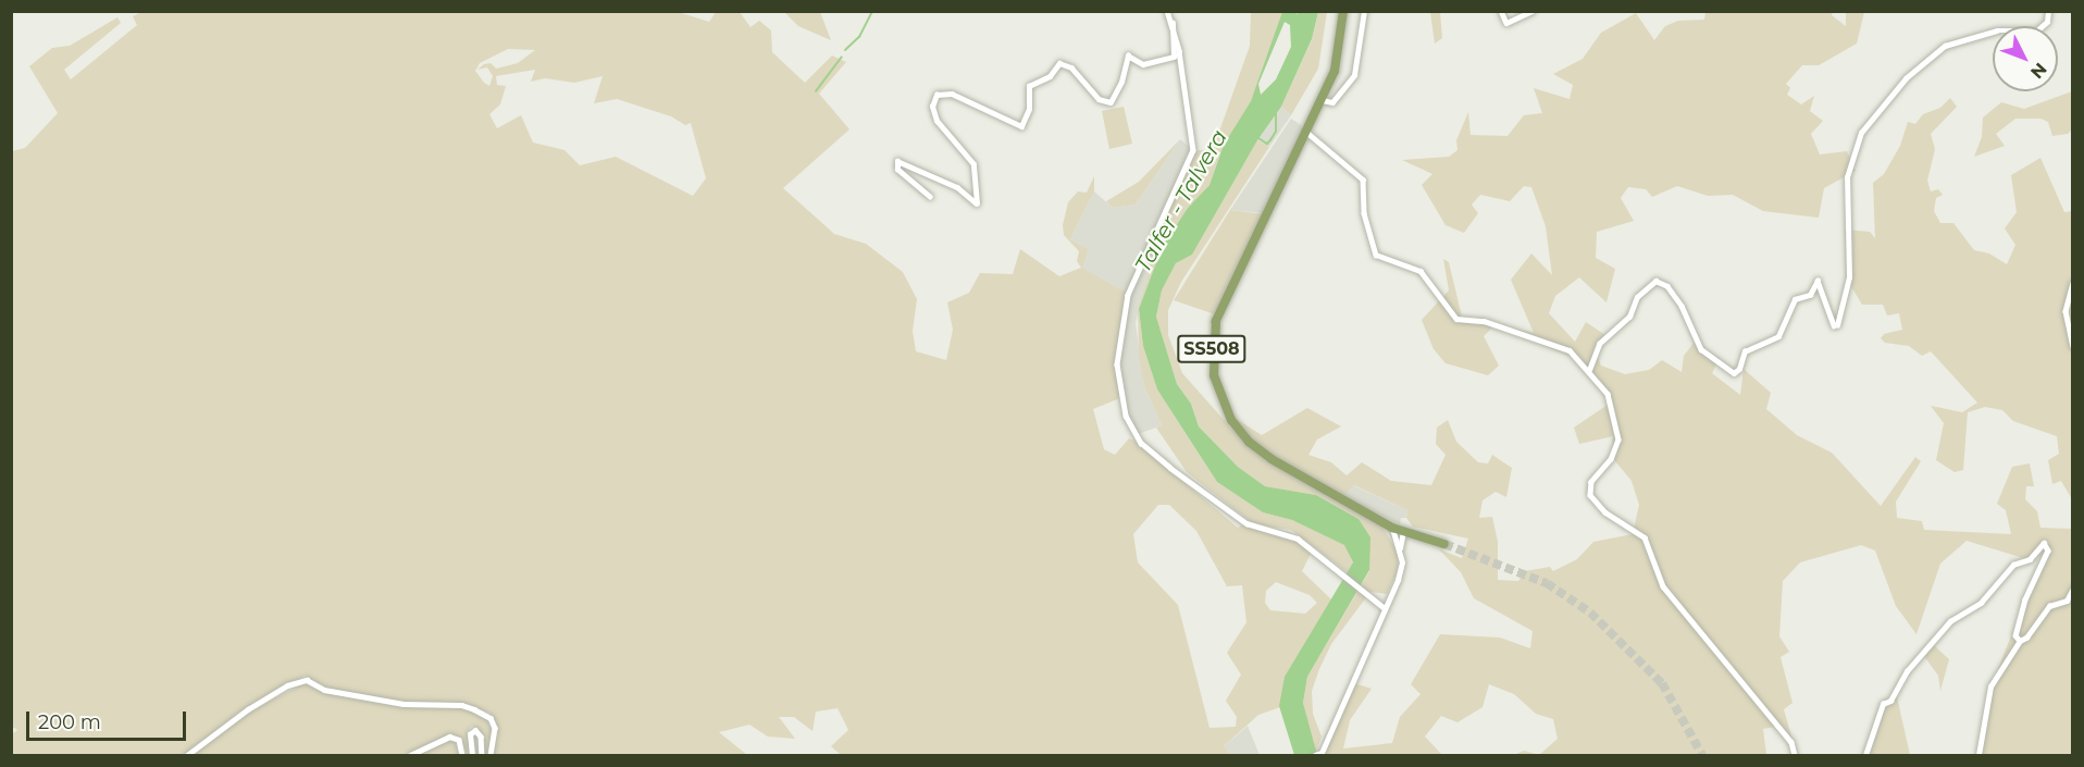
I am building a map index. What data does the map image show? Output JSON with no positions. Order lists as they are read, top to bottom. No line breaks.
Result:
{"streets":{"main road":["SS508"]},"water":["Talfer - Talvera"],"scale_bar":"200 m","north":"bottom right"}
